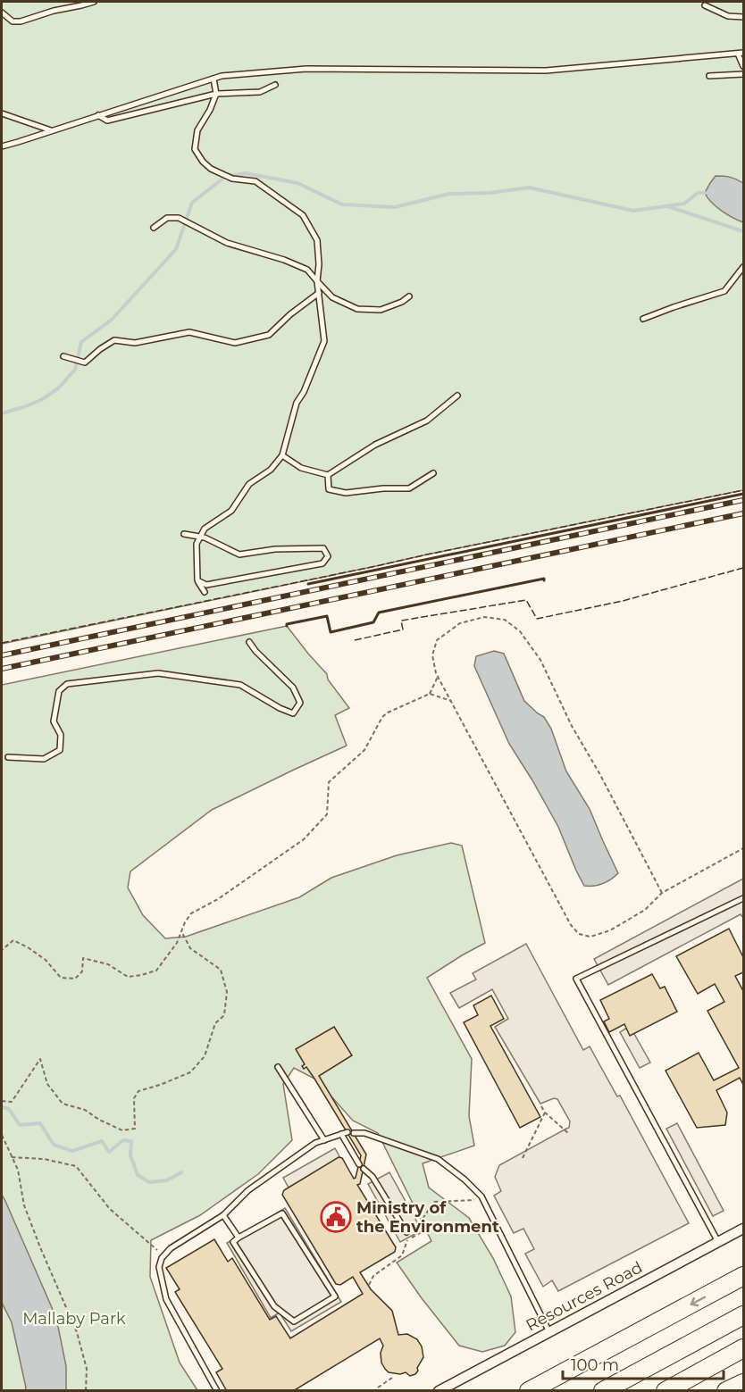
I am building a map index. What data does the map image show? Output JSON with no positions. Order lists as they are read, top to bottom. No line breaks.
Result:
{"streets":{"street":["Resources Road"]},"parks":["Mallaby Park"],"places":{"public building":["Ministry of the Environment"]},"scale_bar":"100 m"}
